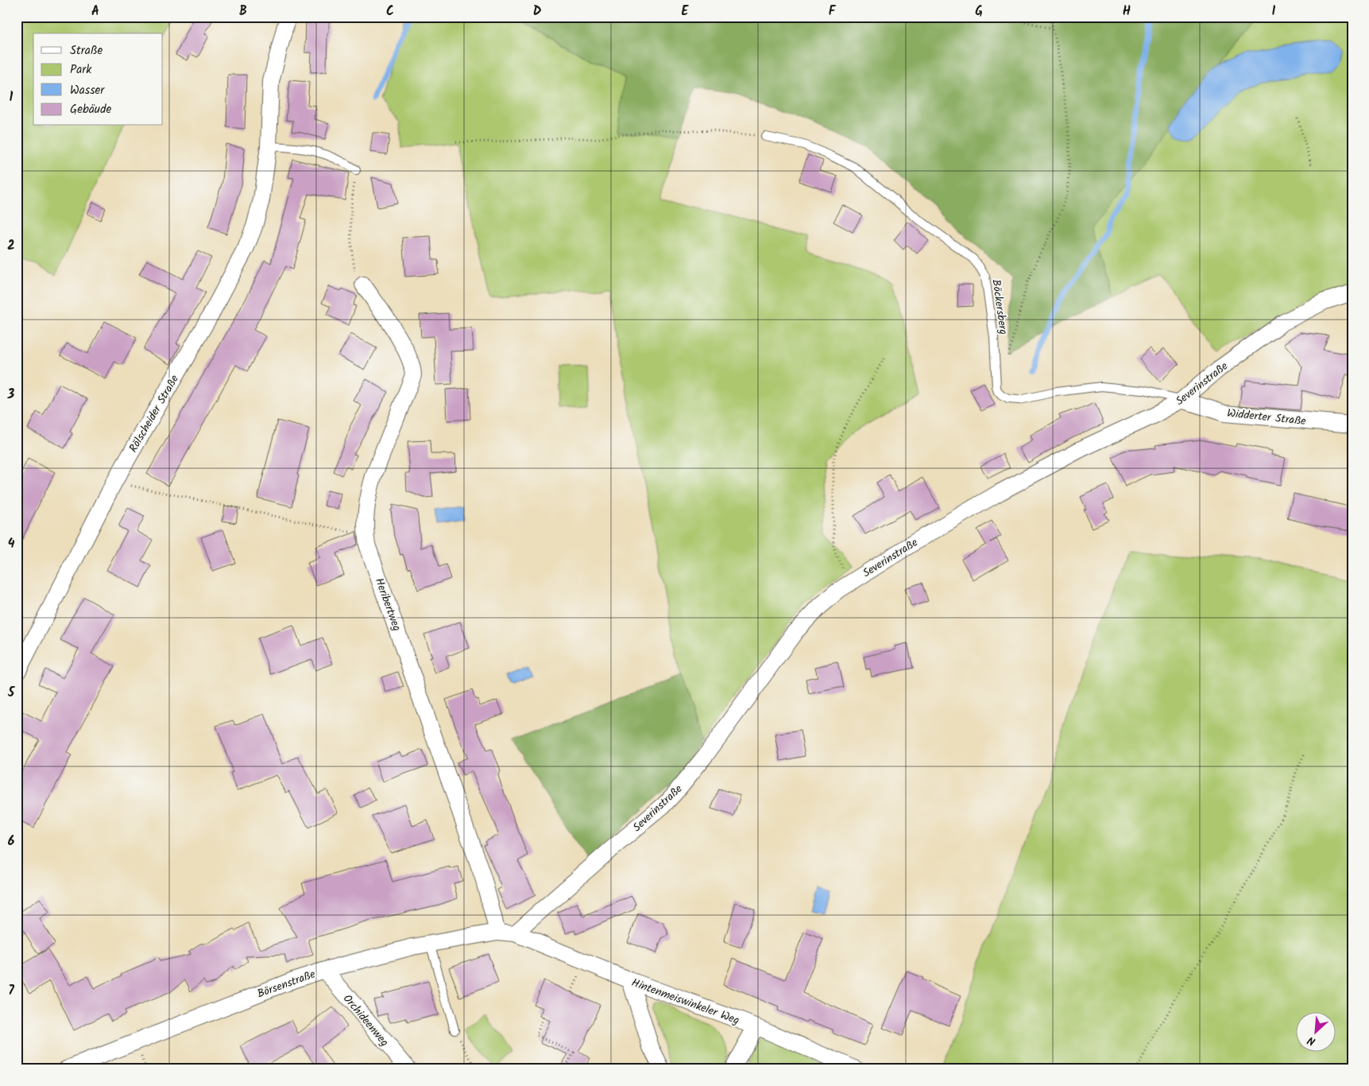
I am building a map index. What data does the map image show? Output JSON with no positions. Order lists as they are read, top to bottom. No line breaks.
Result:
{"streets":{"street":["Severinstraße","Rölscheider Straße","Widderter Straße","Heribertweg","Börsenstraße","Hintenmeiswinkeler Weg","Orchideenweg"],"lane":["Böckersberg"]},"crossings":[["Böckersberg","Severinstraße"],["Böckersberg","Widderter Straße"],["Severinstraße","Widderter Straße"],["Severinstraße","Börsenstraße"],["Severinstraße","Hintenmeiswinkeler Weg"],["Heribertweg","Börsenstraße"],["Börsenstraße","Hintenmeiswinkeler Weg"],["Börsenstraße","Orchideenweg"]],"legend":["Straße","Park","Wasser","Gebäude"],"north":"bottom left","grid":{"columns":["A","B","C","D","E","F","G","H","I"],"rows":["1","2","3","4","5","6","7"]}}
